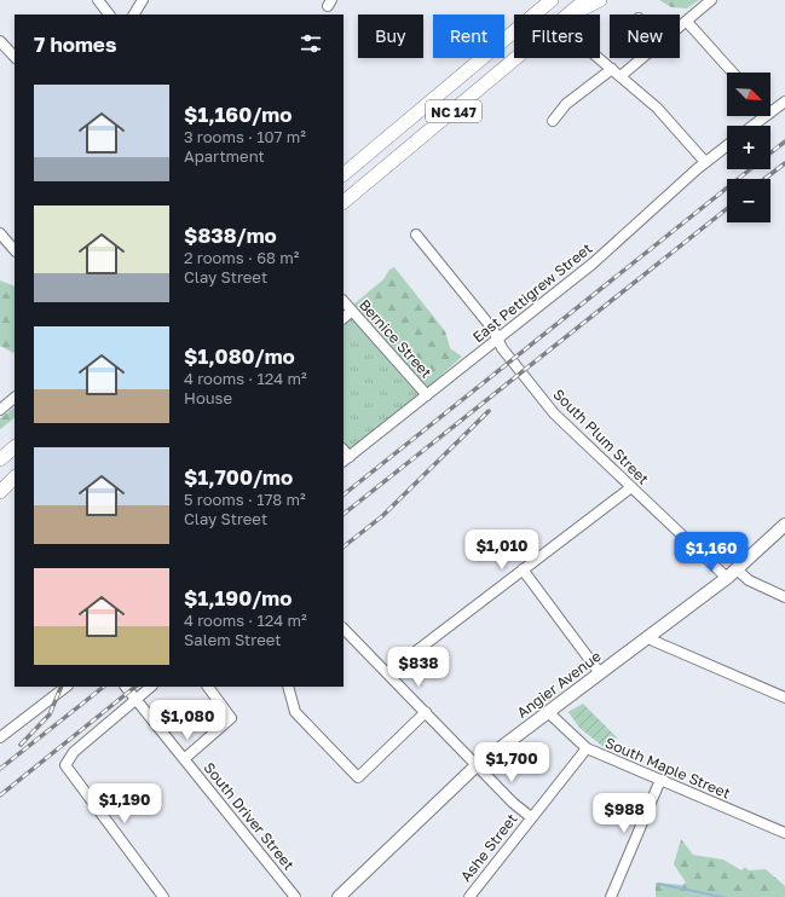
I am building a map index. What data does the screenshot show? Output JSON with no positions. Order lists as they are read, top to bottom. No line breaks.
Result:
{"streets":{"highway":["NC 147"],"main road":["Angier Avenue"],"street":["East Pettigrew Street","Bernice Street","South Plum Street","South Maple Street","South Driver Street","Ashe Street"]},"crossings":[["East Pettigrew Street","Bernice Street"],["East Pettigrew Street","South Plum Street"],["South Plum Street","Angier Avenue"],["Angier Avenue","South Maple Street"],["South Maple Street","Ashe Street"]],"north":"bottom right","page":{"chip":["Buy","Rent","Filters","New"],"heading":"7 homes","map_buttons":["+","−"],"list":[{"name":"$1,160/mo","note":"3 rooms · 107 m² · Apartment"},{"name":"$838/mo","note":"2 rooms · 68 m² · Clay Street"},{"name":"$1,080/mo","note":"4 rooms · 124 m² · House"},{"name":"$1,700/mo","note":"5 rooms · 178 m² · Clay Street"},{"name":"$1,190/mo","note":"4 rooms · 124 m² · Salem Street"}],"price":["$1,010","$1,160","$838","$1,080","$1,700","$1,190","$988"]}}
